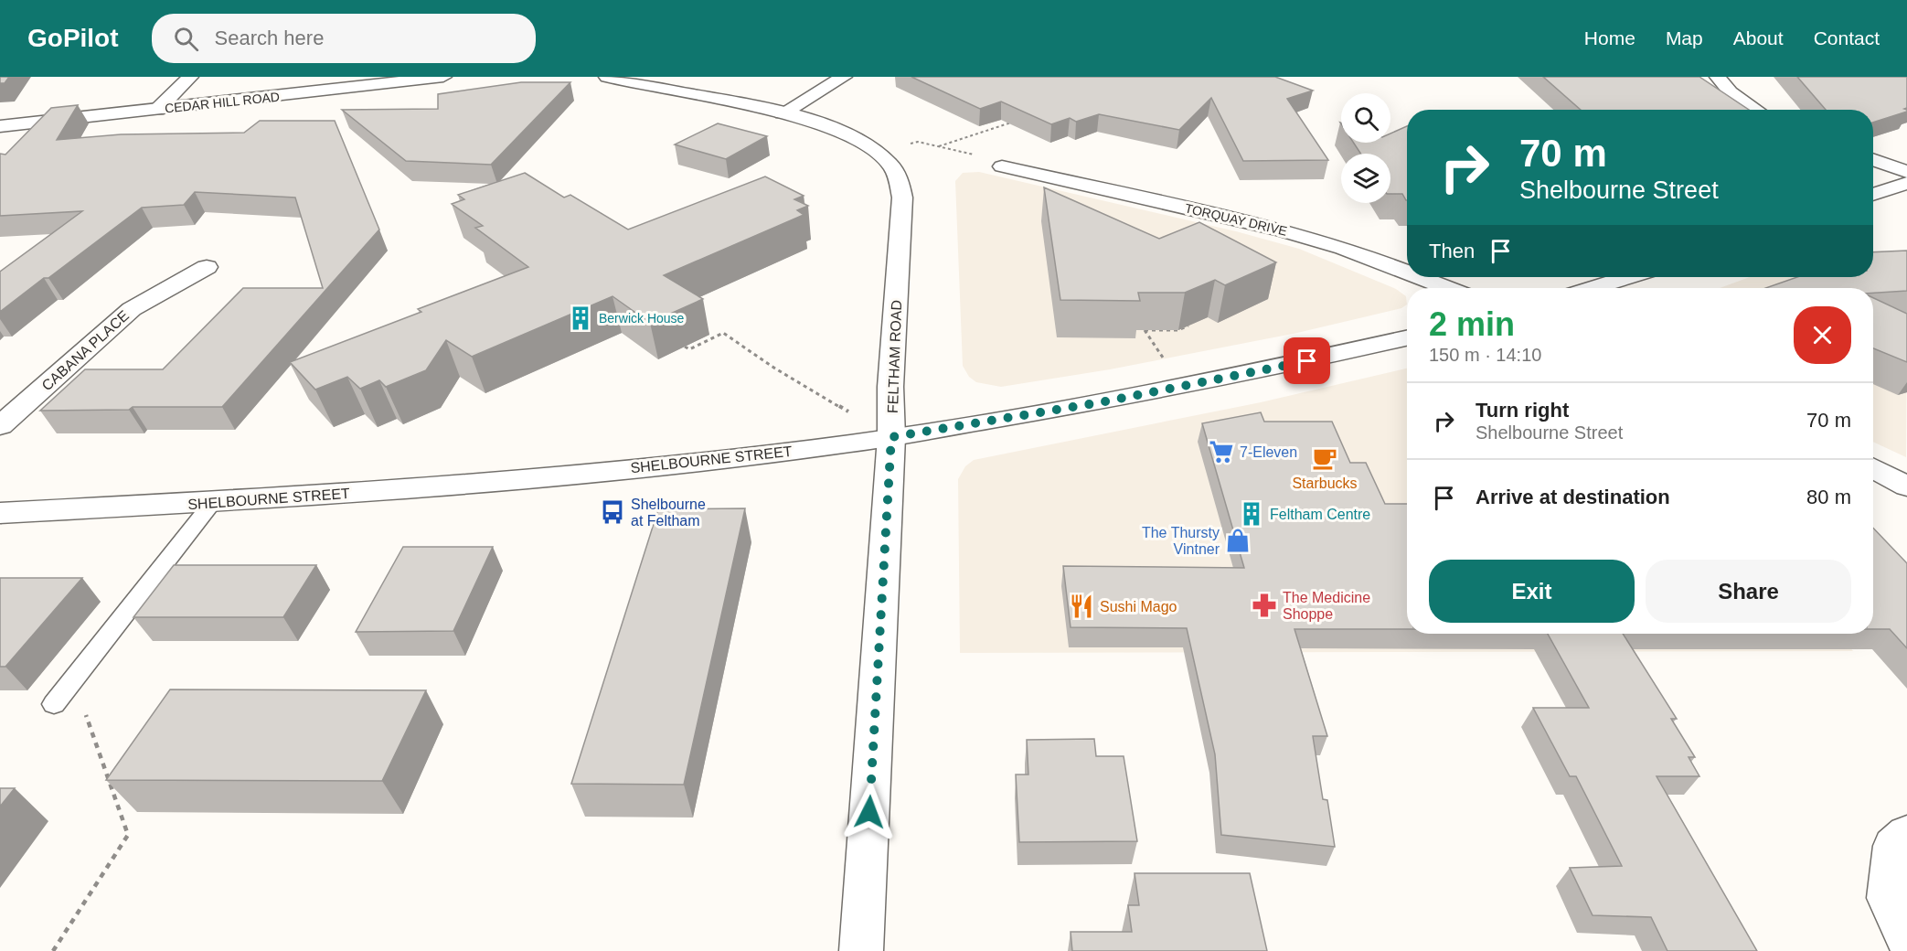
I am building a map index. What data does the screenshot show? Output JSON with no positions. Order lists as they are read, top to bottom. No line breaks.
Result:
{"streets":{"street":["CEDAR HILL ROAD","TORQUAY DRIVE","CABANA PLACE","FELTHAM ROAD","SHELBOURNE STREET"]},"crossings":[["FELTHAM ROAD","SHELBOURNE STREET"]],"places":{"building":["Berwick House","Feltham Centre"],"supermarket":["7-Eleven"],"cafe":["Starbucks"],"bus stop":["Shelbourne at Feltham"],"shop":["The Thursty Vintner"],"pharmacy":["The Medicine Shoppe"],"restaurant":["Sushi Mago"]},"page":{"header":"GoPilot","search":"Search here","nav":["Home","Map","About","Contact"],"turn":["70 m","Shelbourne Street"],"then":"Then","heading":["2 min","150 m · 14:10"],"list":[{"name":"Turn right","note":"Shelbourne Street","value":"70 m"},{"name":"Arrive at destination","value":"80 m"}],"buttons":["Exit","Share"]}}
